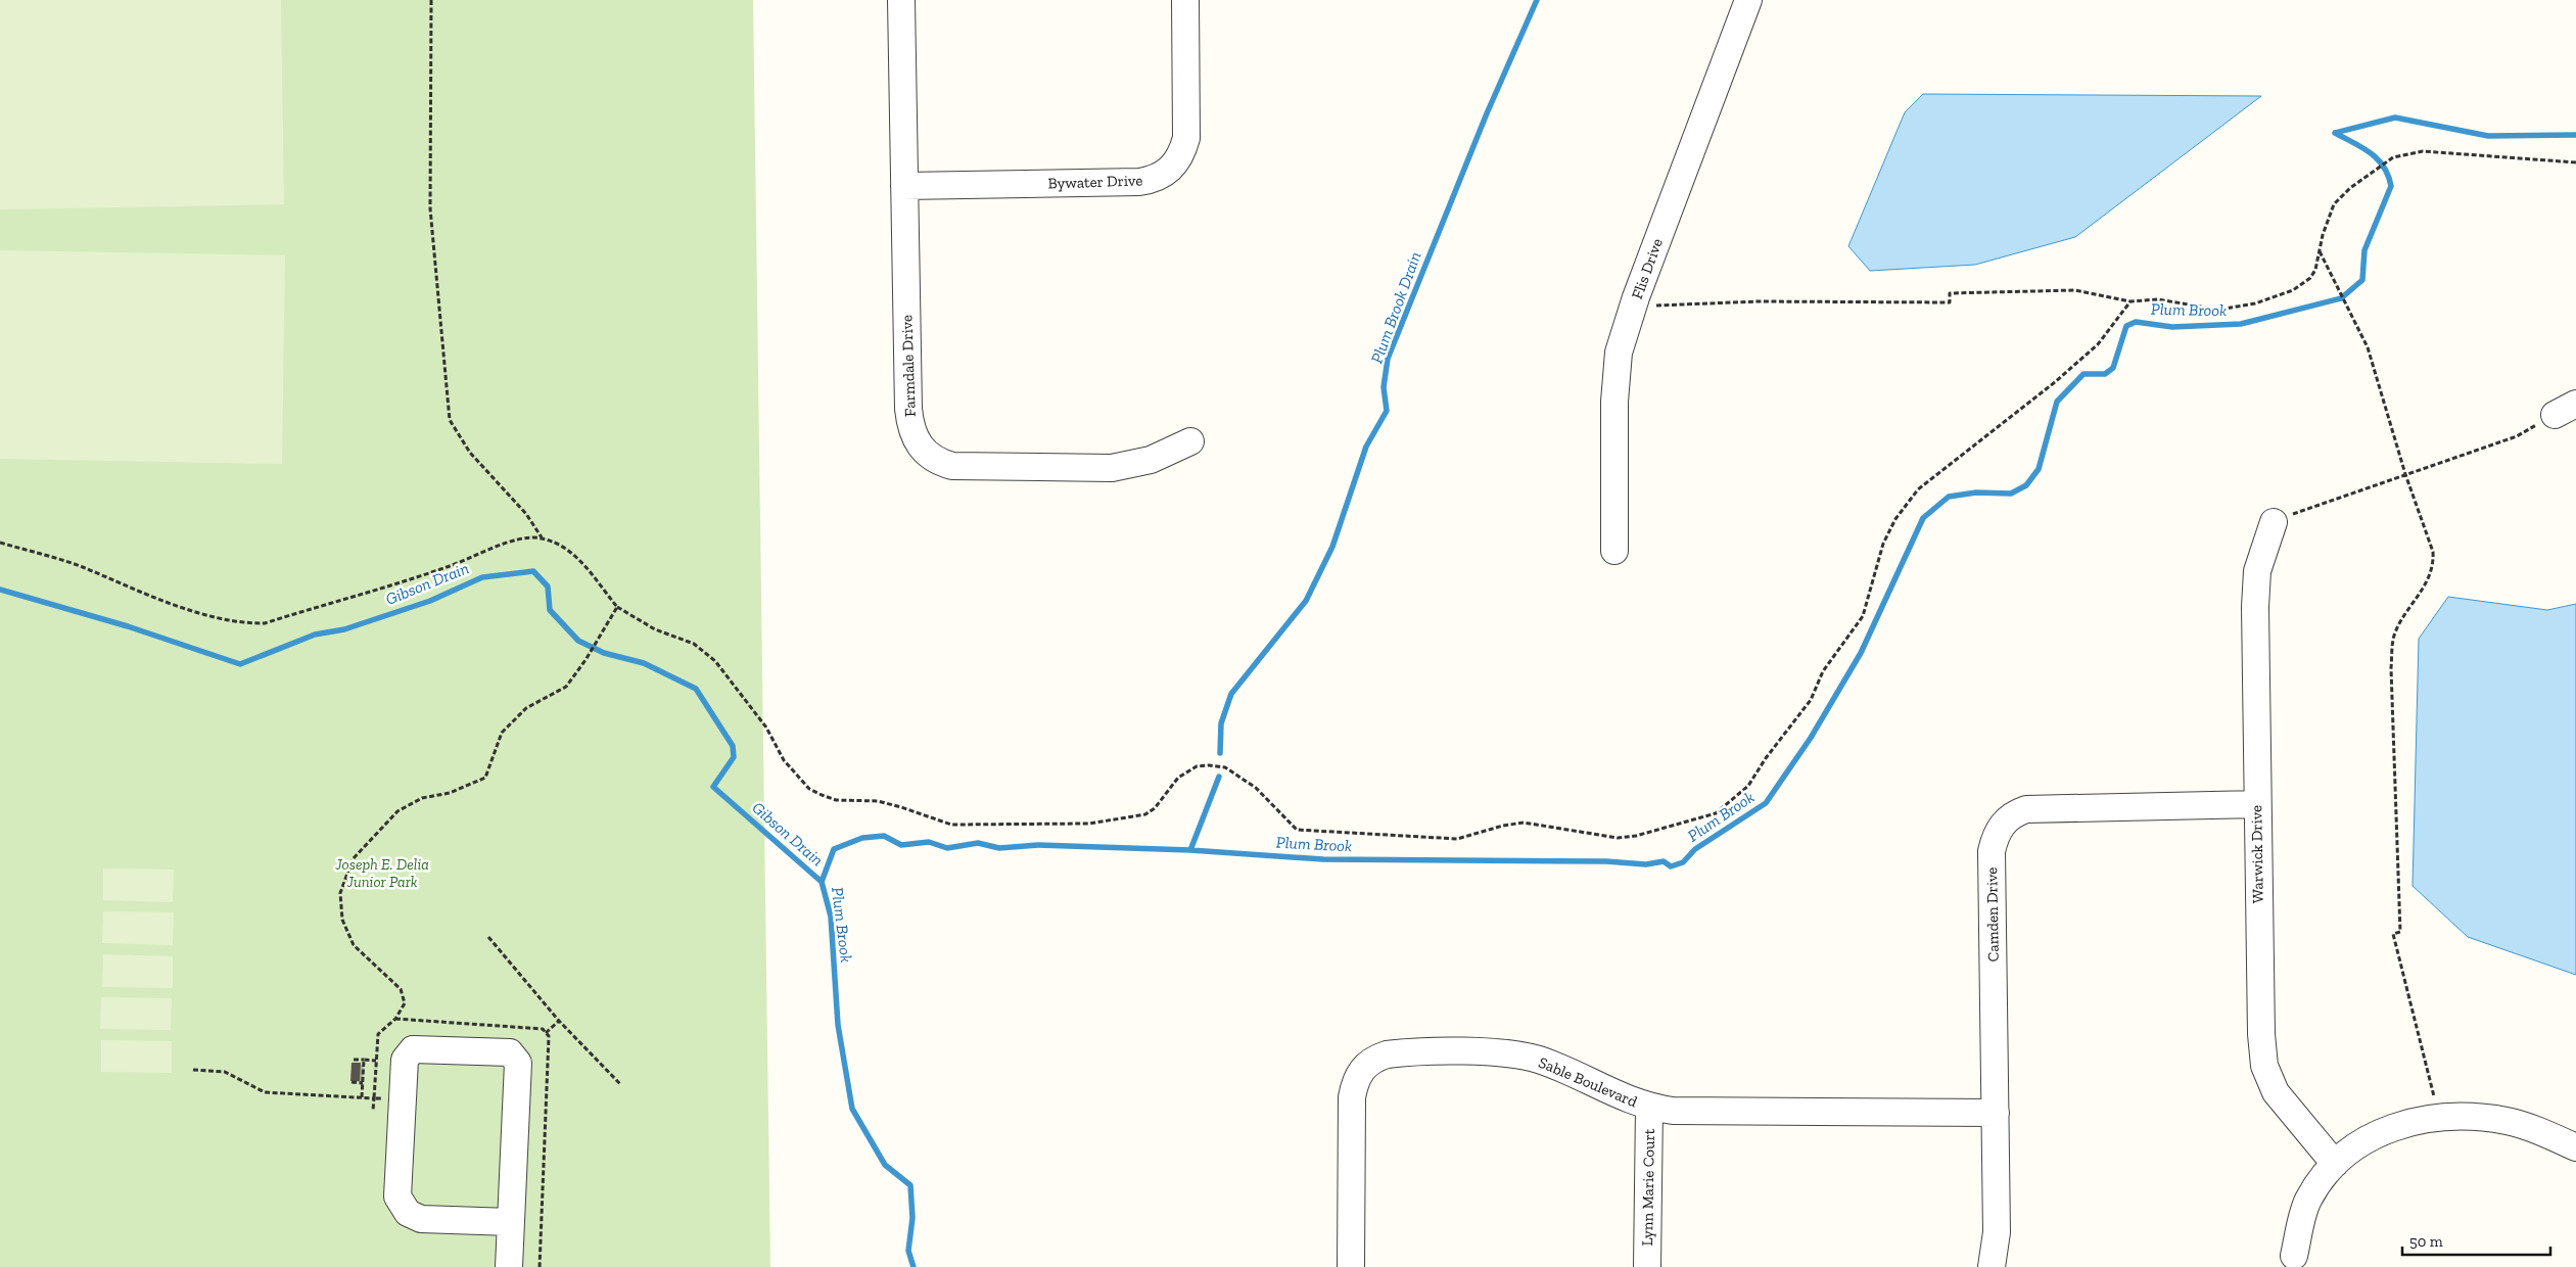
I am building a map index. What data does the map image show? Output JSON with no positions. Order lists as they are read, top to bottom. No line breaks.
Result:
{"streets":{"street":["Bywater Drive","Flis Drive","Farmdale Drive","Warwick Drive","Camden Drive","Sable Boulevard","Lynn Marie Court"]},"crossings":[["Bywater Drive","Farmdale Drive"],["Warwick Drive","Camden Drive"],["Camden Drive","Sable Boulevard"],["Sable Boulevard","Lynn Marie Court"]],"water":["Plum Brook Drain","Plum Brook","Gibson Drain"],"parks":["Joseph E. Delia Junior Park"],"scale_bar":"50 m"}
